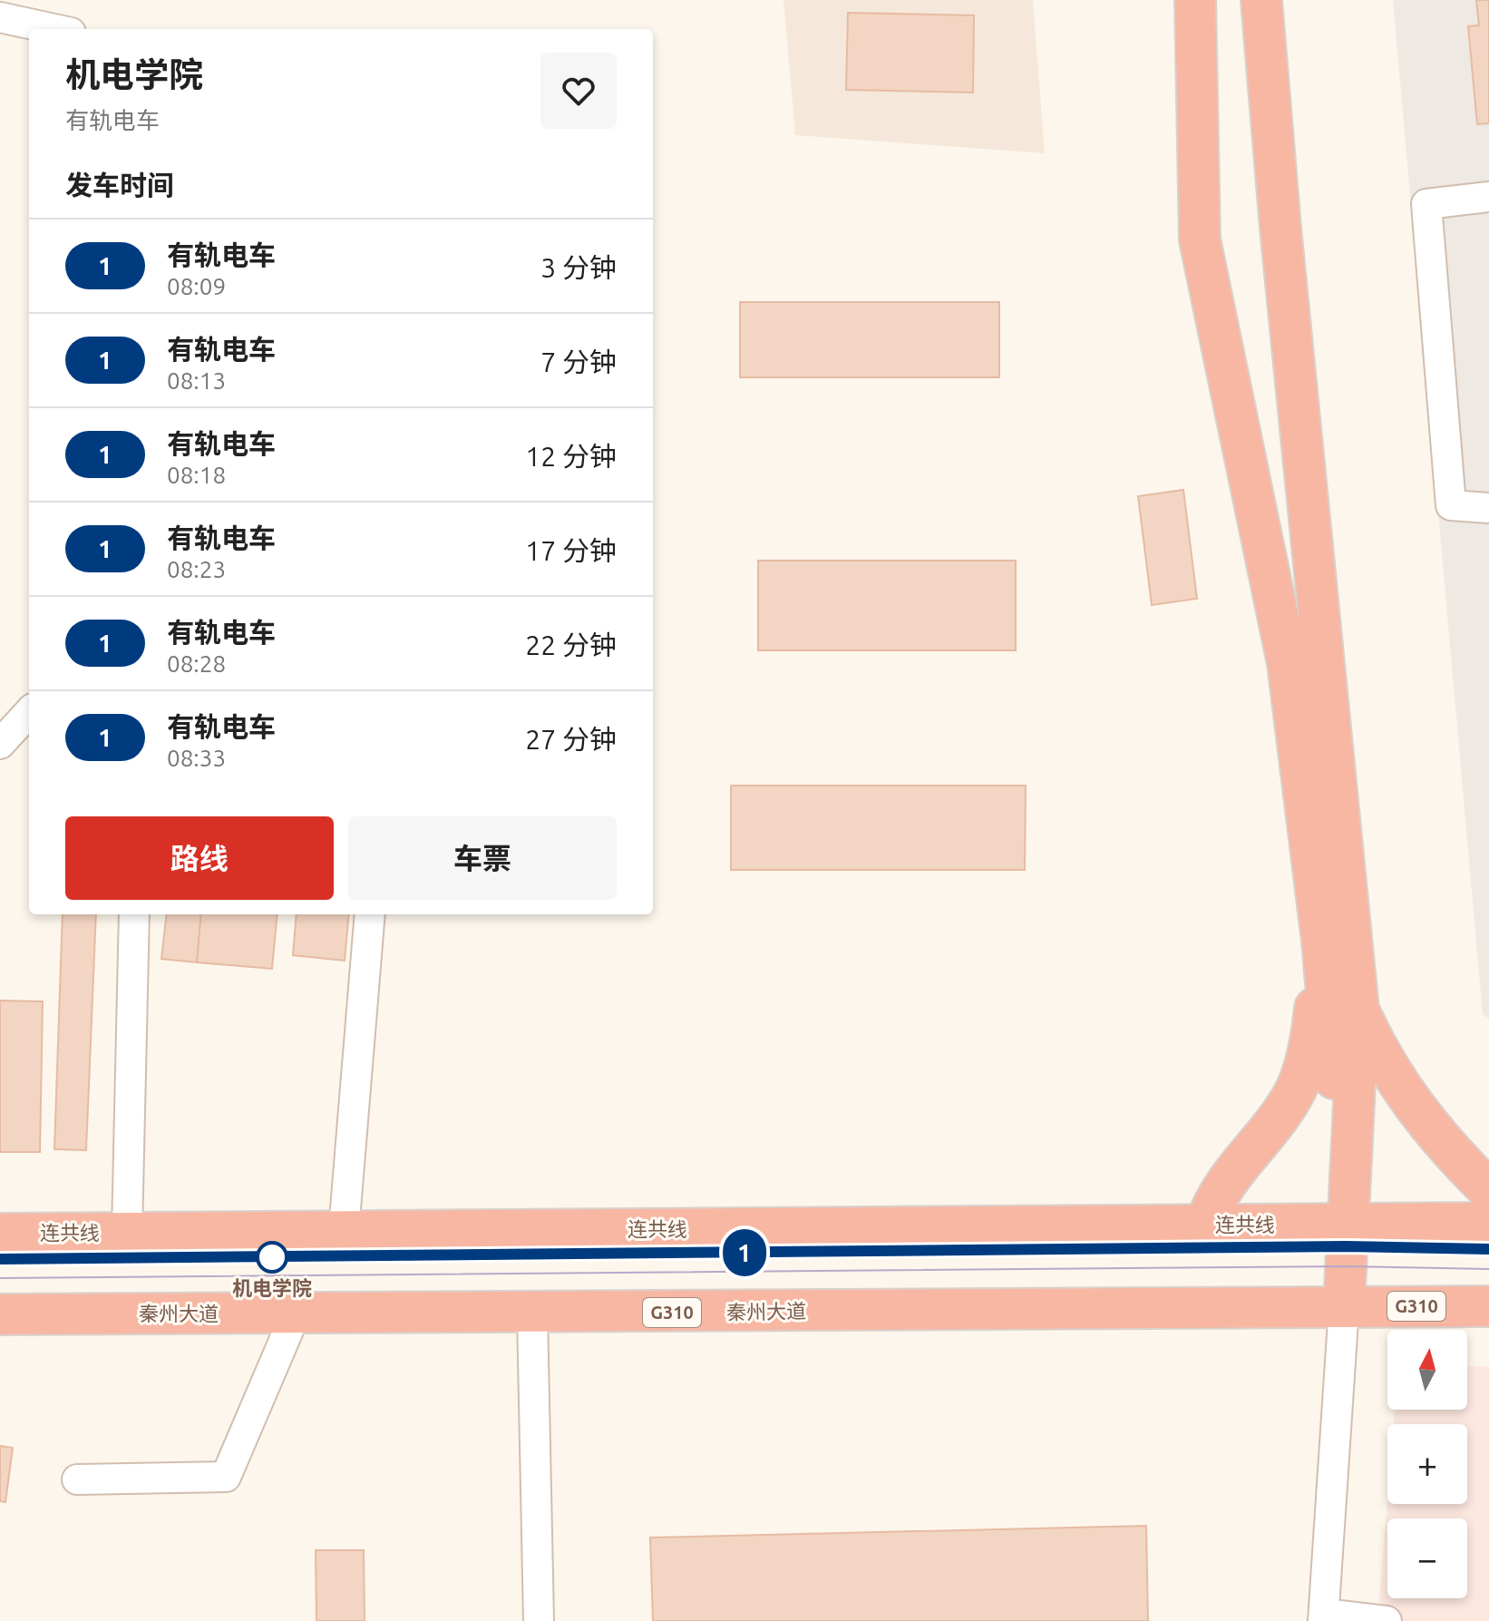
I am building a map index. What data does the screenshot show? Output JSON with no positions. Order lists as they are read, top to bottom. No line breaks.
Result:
{"streets":{"highway":["连共线","G310","秦州大道"]},"places":["机电学院"],"lines":["tram line 1"],"north":"top","page":{"on_map":"1","heading":[["机电学院","有轨电车"],"发车时间"],"list":[{"mark":"1","name":"有轨电车","note":"08:09","value":"3 分钟"},{"mark":"1","name":"有轨电车","note":"08:13","value":"7 分钟"},{"mark":"1","name":"有轨电车","note":"08:18","value":"12 分钟"},{"mark":"1","name":"有轨电车","note":"08:23","value":"17 分钟"},{"mark":"1","name":"有轨电车","note":"08:28","value":"22 分钟"},{"mark":"1","name":"有轨电车","note":"08:33","value":"27 分钟"}],"buttons":["路线","车票"],"map_buttons":["+","−"]}}
